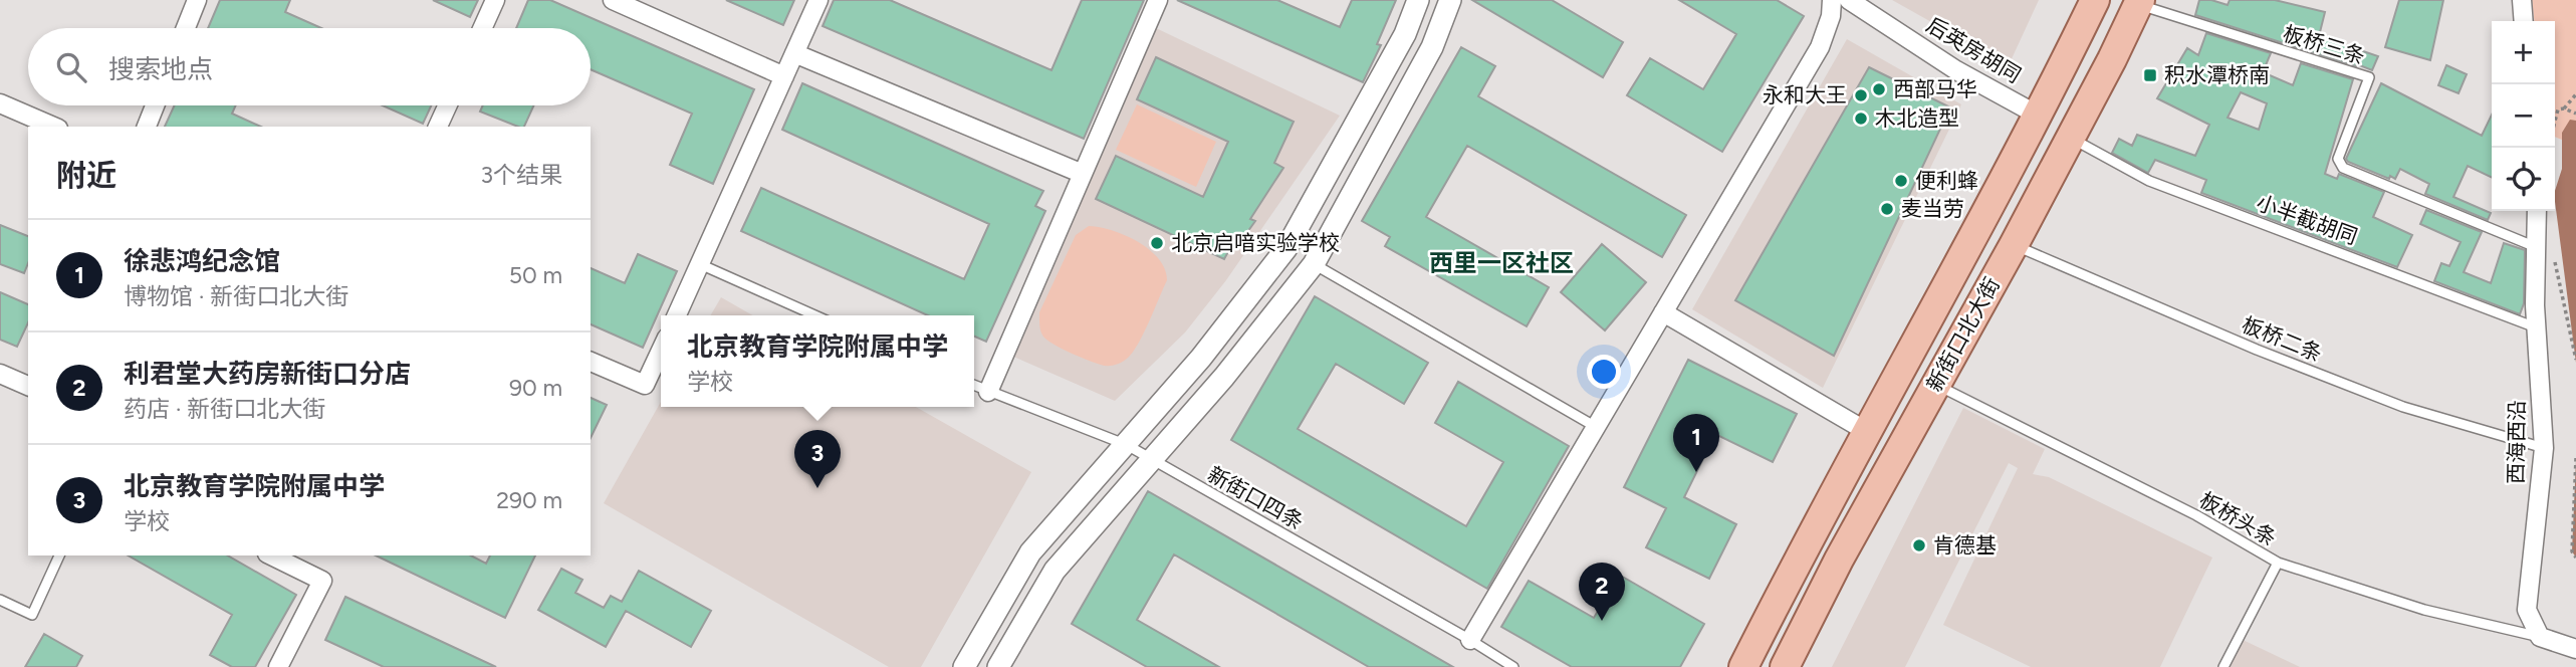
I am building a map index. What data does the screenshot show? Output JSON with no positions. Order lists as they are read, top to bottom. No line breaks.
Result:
{"streets":{"main road":["新街口北大街"],"street":["后英房胡同","西海西沿"],"lane":["板桥三条","小半截胡同","板桥二条","新街口四条","板桥头条"]},"crossings":[["板桥三条","新街口北大街"],["板桥三条","西海西沿"],["后英房胡同","新街口北大街"],["小半截胡同","新街口北大街"],["小半截胡同","西海西沿"],["新街口北大街","板桥二条"],["新街口北大街","板桥头条"],["板桥二条","西海西沿"],["西海西沿","板桥头条"]],"districts":["西里一区社区"],"places":{"transit":["积水潭桥南"],"other":["西部马华","永和大王","木北造型","便利蜂","麦当劳","北京启喑实验学校","肯德基"]},"page":{"map_buttons":["+","−"],"search":"搜索地点","heading":["附近","3个结果"],"list":[{"mark":"1","name":"徐悲鸿纪念馆","note":"博物馆 · 新街口北大街","value":"50 m"},{"mark":"2","name":"利君堂大药房新街口分店","note":"药店 · 新街口北大街","value":"90 m"},{"mark":"3","name":"北京教育学院附属中学","note":"学校","value":"290 m"}],"popup":["北京教育学院附属中学","学校"],"pins":["1","3","2"]}}
